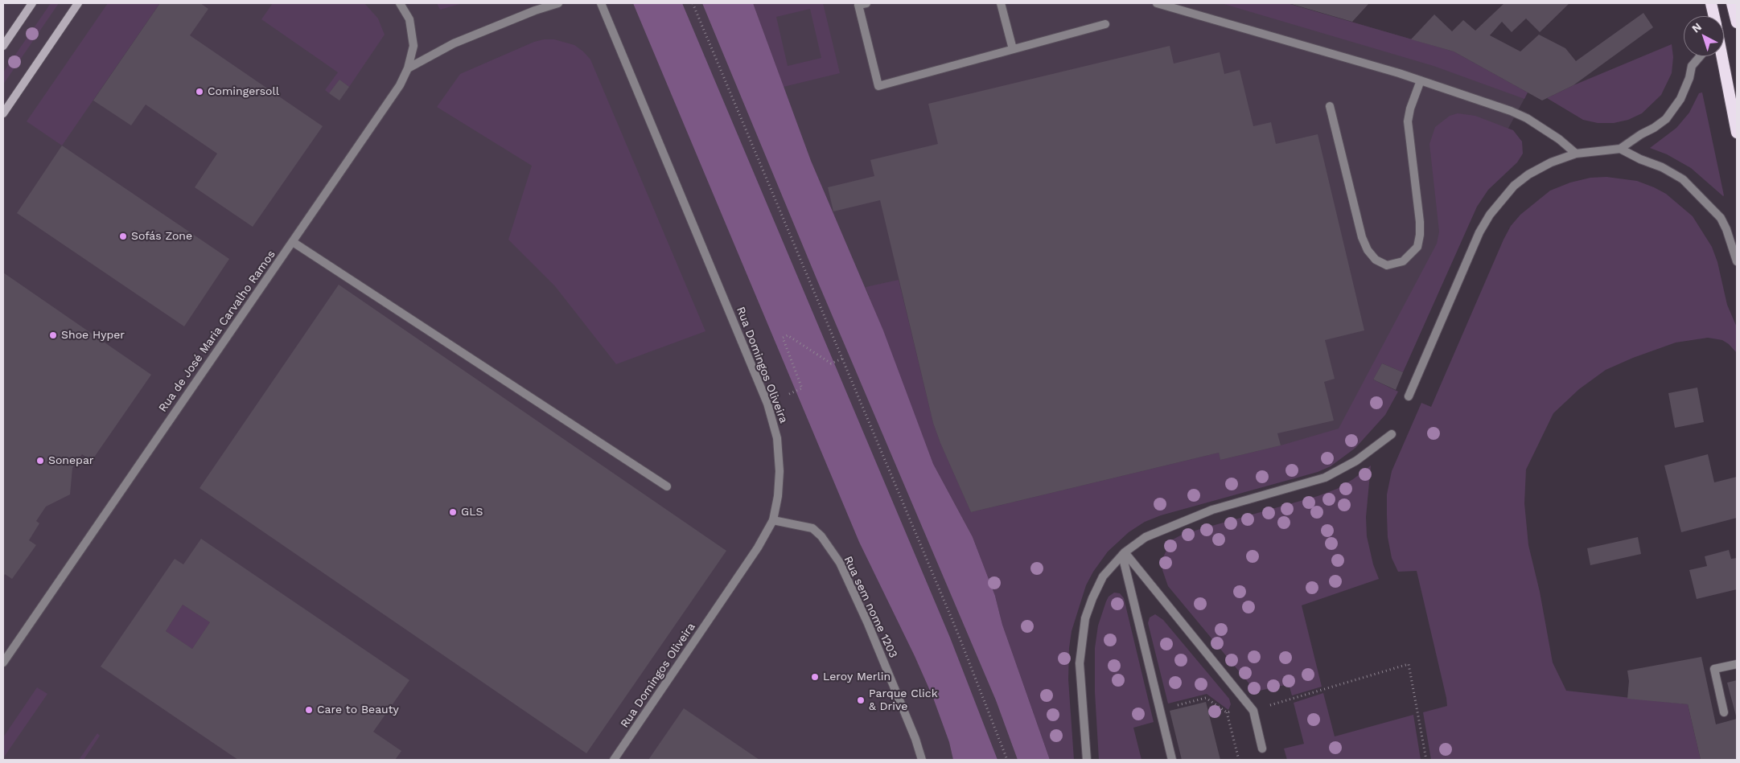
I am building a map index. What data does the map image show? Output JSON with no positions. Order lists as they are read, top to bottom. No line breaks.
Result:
{"streets":{"street":["Rua de José Maria Carvalho Ramos","Rua Domingos Oliveira","Rua sem nome 1203"]},"crossings":[["Rua Domingos Oliveira","Rua sem nome 1203"]],"places":["Comingersoll","Sofás Zone","Shoe Hyper","Sonepar","GLS","Leroy Merlin","Parque Click & Drive","Care to Beauty"],"north":"top left"}
